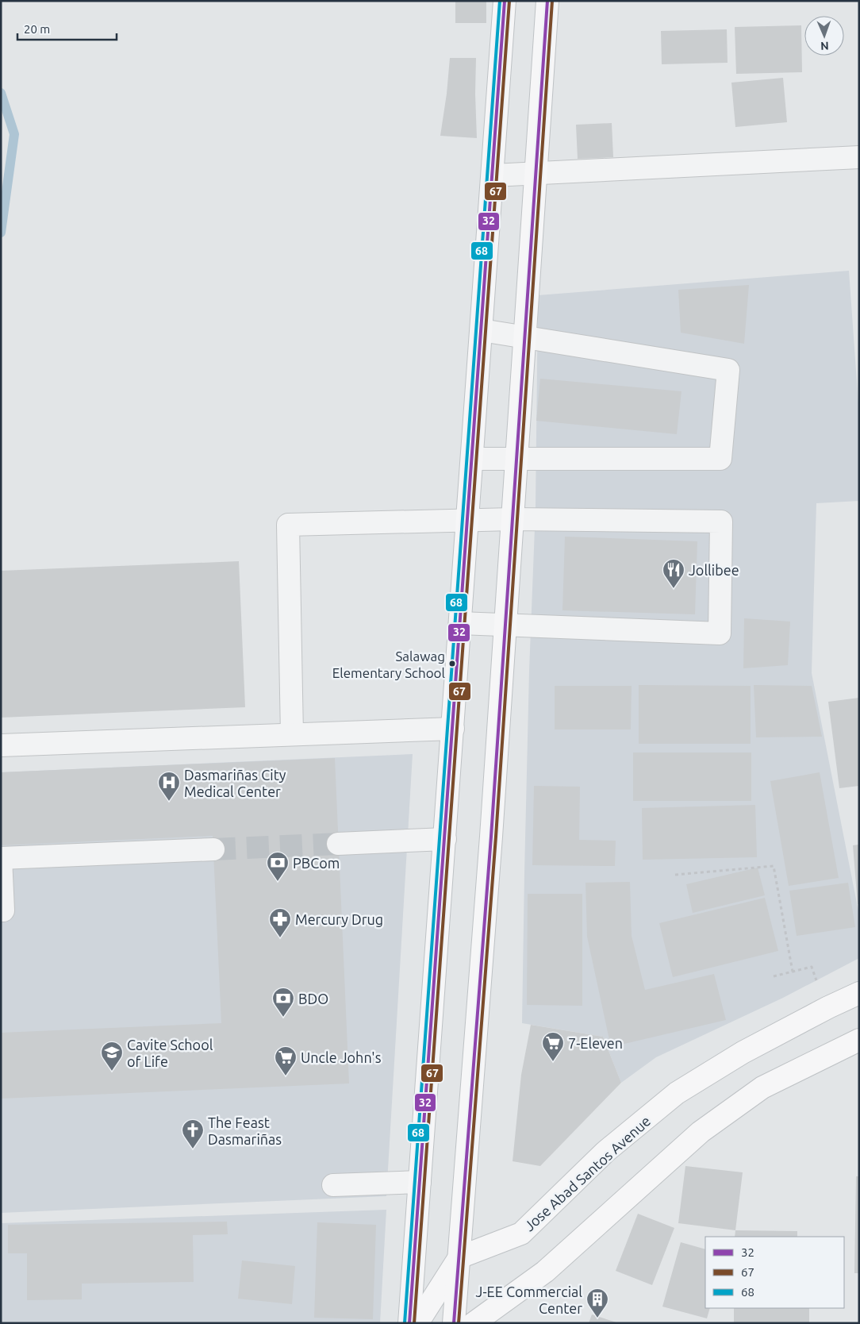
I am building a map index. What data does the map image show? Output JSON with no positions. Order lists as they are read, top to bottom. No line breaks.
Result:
{"streets":{"main road":["Jose Abad Santos Avenue"]},"places":{"restaurant":["Jollibee"],"other":["Salawag Elementary School"],"hospital":["Dasmariñas City Medical Center"],"bank":["PBCom","BDO"],"pharmacy":["Mercury Drug"],"supermarket":["7-Eleven","Uncle John's"],"school or university":["Cavite School of Life"],"church":["The Feast Dasmariñas"],"building":["J-EE Commercial Center"]},"lines":["transit line 32","transit line 67","transit line 68"],"legend":["32","67","68"],"scale_bar":"20 m","north":"bottom"}
